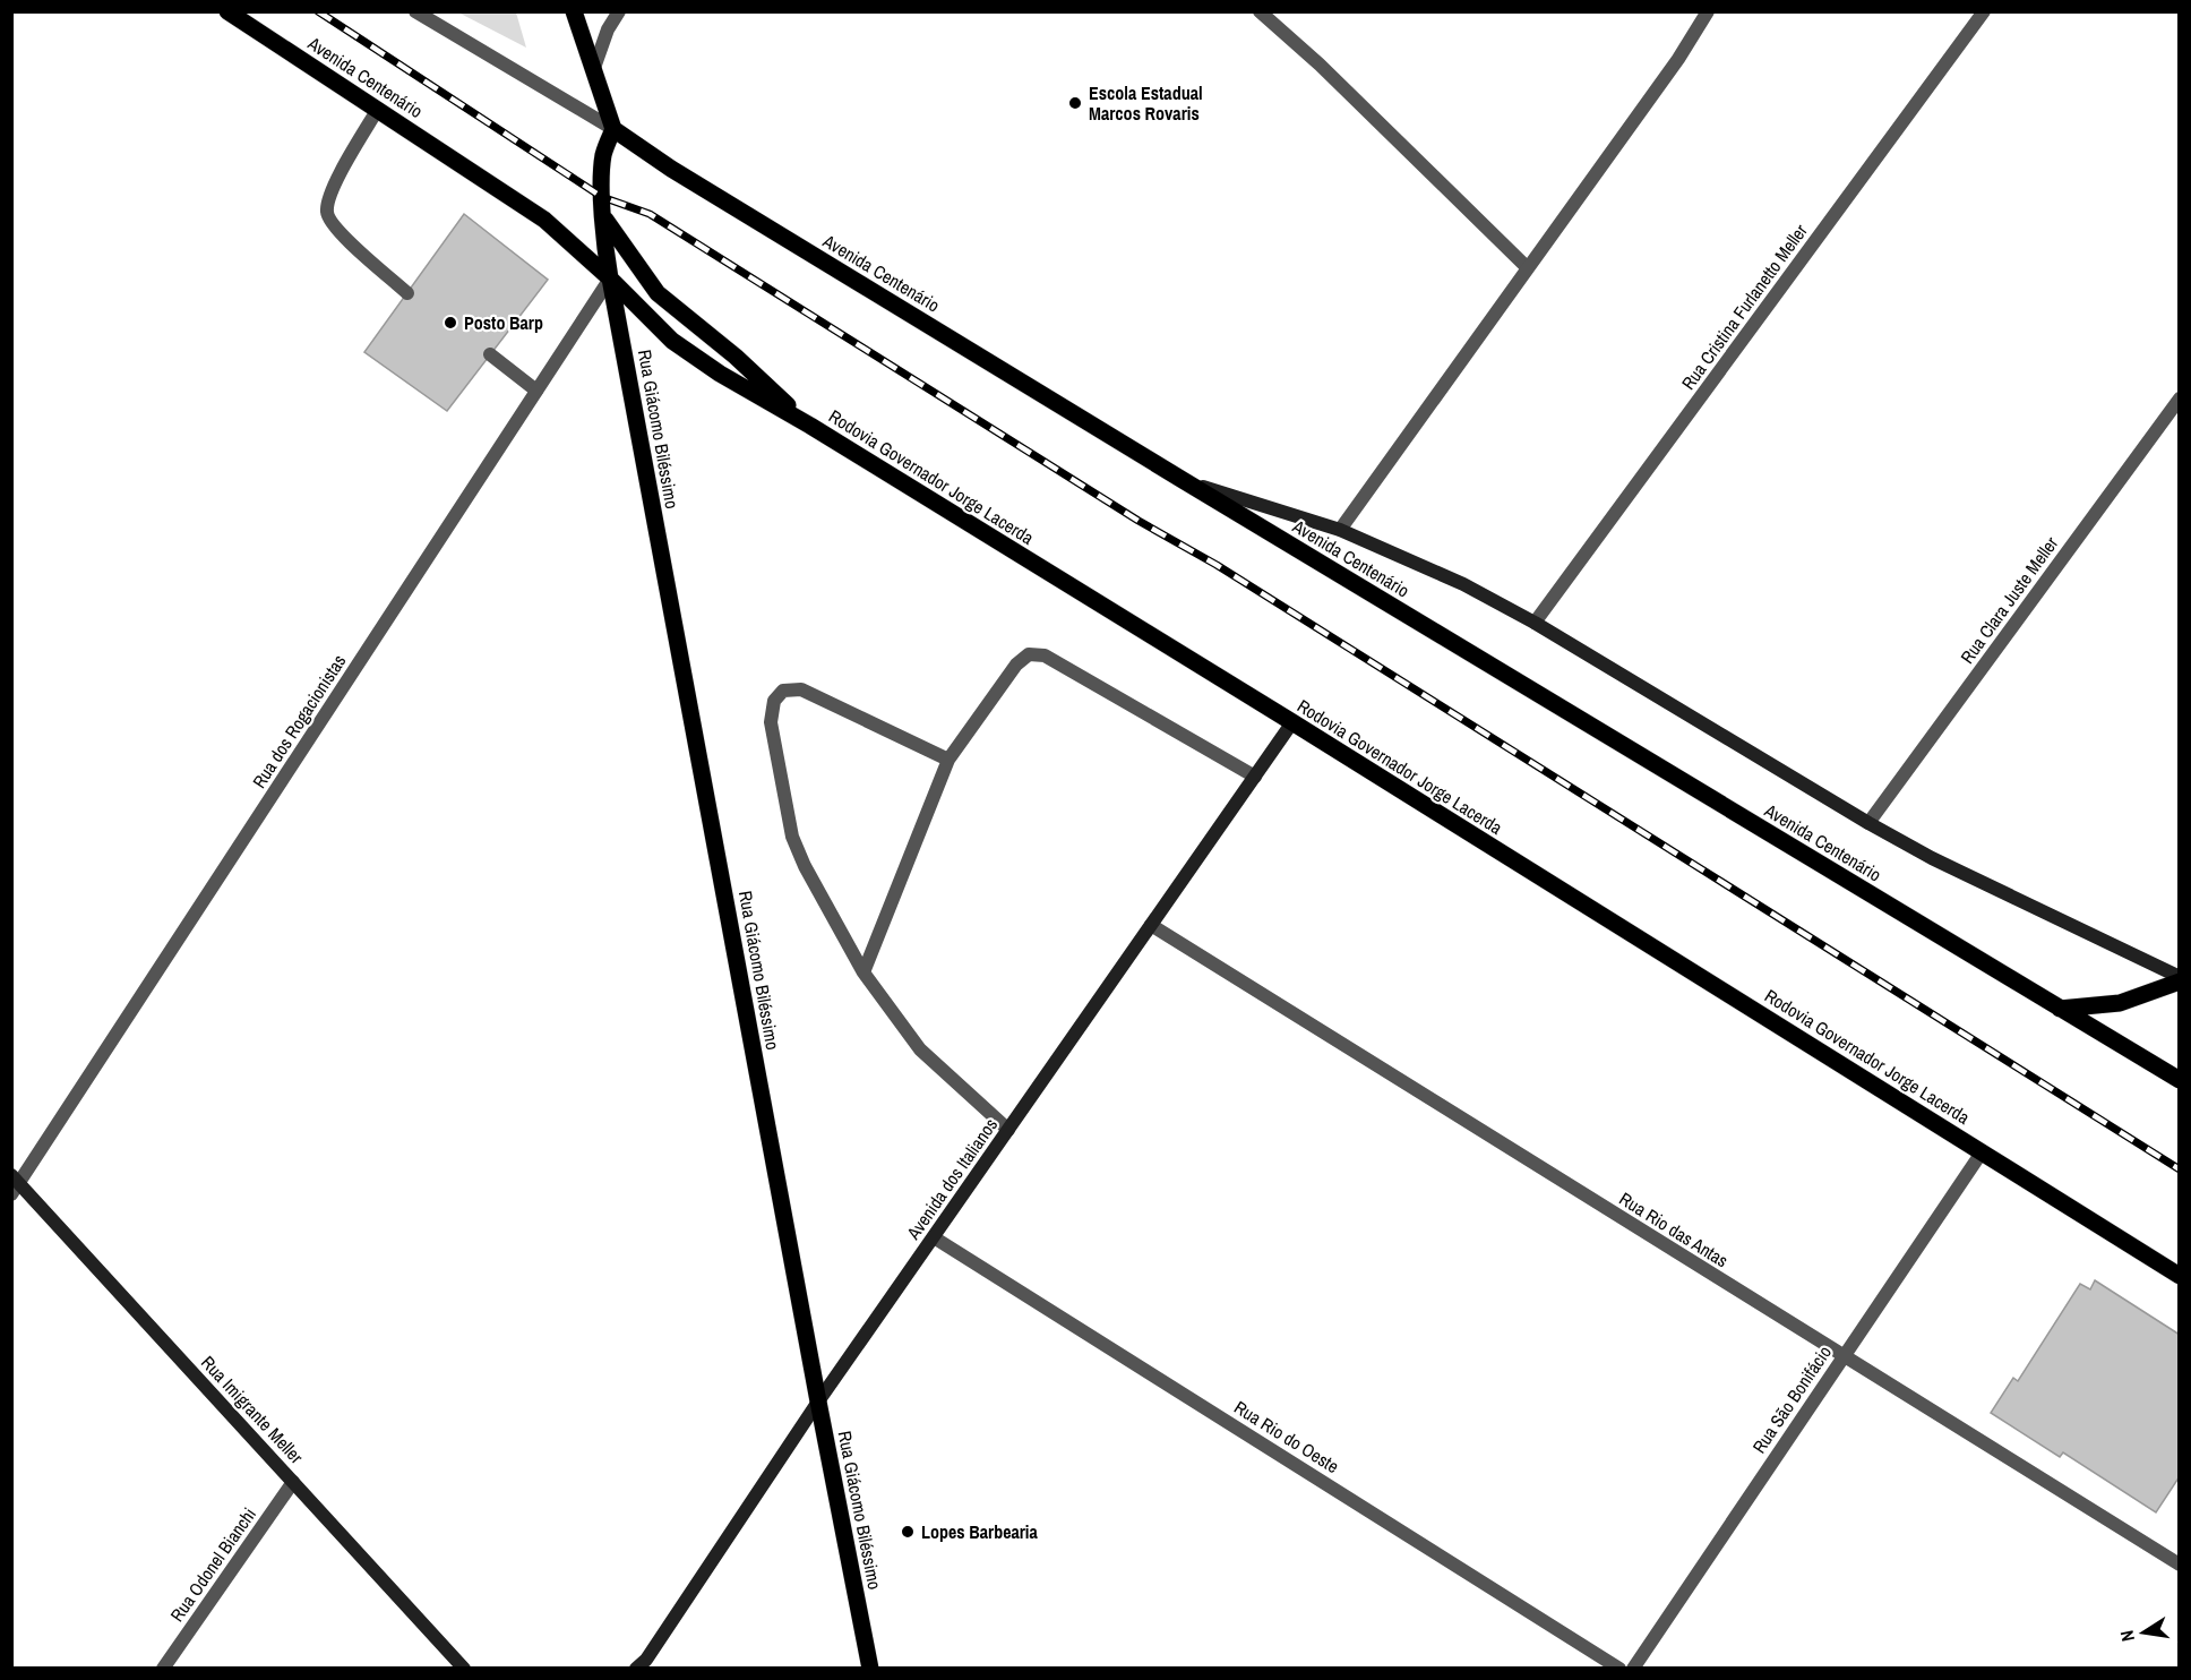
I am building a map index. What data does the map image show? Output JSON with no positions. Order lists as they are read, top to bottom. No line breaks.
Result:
{"streets":{"main road":["Avenida Centenário","Rua Giácomo Biléssimo","Rodovia Governador Jorge Lacerda"],"street":["Rua Cristina Furlanetto Meller","Rua Clara Juste Meller","Rua dos Rogacionistas","Avenida dos Italianos","Rua Rio das Antas","Rua São Bonifácio","Rua Imigrante Meller","Rua Rio do Oeste","Rua Odonel Bianchi"]},"crossings":[["Avenida Centenário","Rua Giácomo Biléssimo"],["Avenida Centenário","Rodovia Governador Jorge Lacerda"],["Avenida Centenário","Rua dos Rogacionistas"],["Rua Giácomo Biléssimo","Rodovia Governador Jorge Lacerda"],["Rua Giácomo Biléssimo","Rua dos Rogacionistas"],["Rua Giácomo Biléssimo","Avenida dos Italianos"],["Rodovia Governador Jorge Lacerda","Rua dos Rogacionistas"],["Rodovia Governador Jorge Lacerda","Avenida dos Italianos"],["Rodovia Governador Jorge Lacerda","Rua São Bonifácio"],["Rua dos Rogacionistas","Rua Imigrante Meller"],["Avenida dos Italianos","Rua Rio das Antas"],["Avenida dos Italianos","Rua Rio do Oeste"],["Rua Rio das Antas","Rua São Bonifácio"],["Rua Imigrante Meller","Rua Odonel Bianchi"]],"places":["Escola Estadual Marcos Rovaris","Posto Barp","Lopes Barbearia"],"north":"left"}
